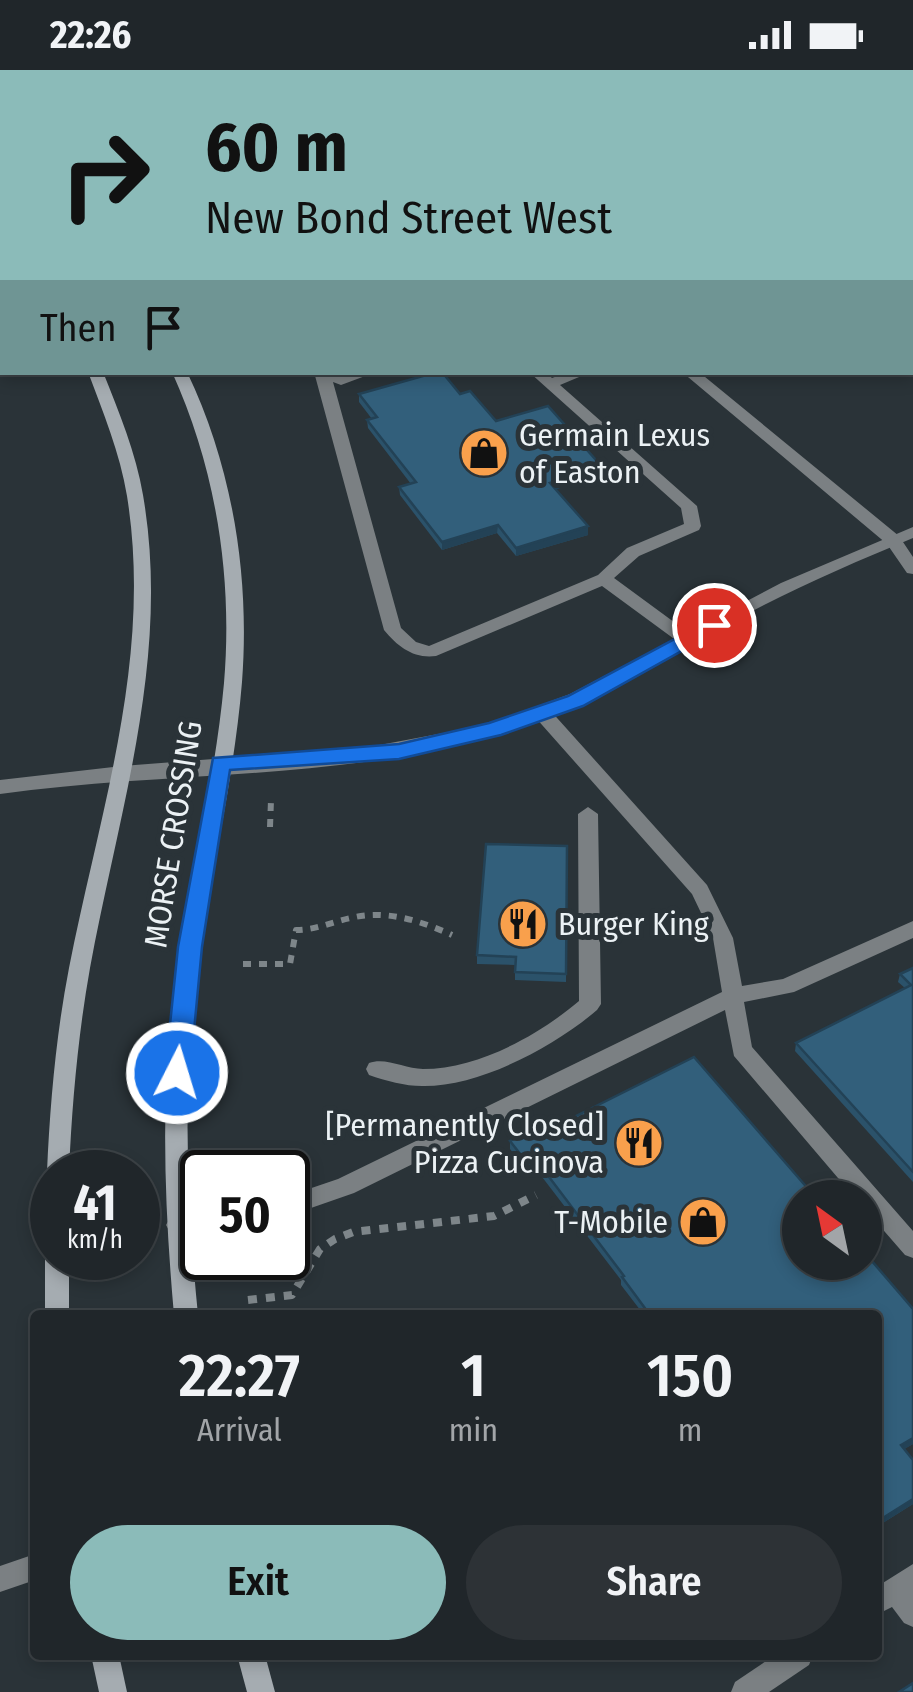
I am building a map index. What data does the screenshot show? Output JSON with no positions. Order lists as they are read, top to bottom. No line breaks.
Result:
{"streets":{"main road":["MORSE CROSSING"]},"places":{"shop":["Germain Lexus of Easton","T-Mobile"],"restaurant":["Burger King","[Permanently Closed] Pizza Cucinova"]},"north":"top left","page":{"status":"22:26","turn":["60 m","New Bond Street West"],"then":"Then","speed":"41 km/h","limit":"50","eta":["22:27","Arrival","1","min","150","m"],"buttons":["Exit","Share"]}}
